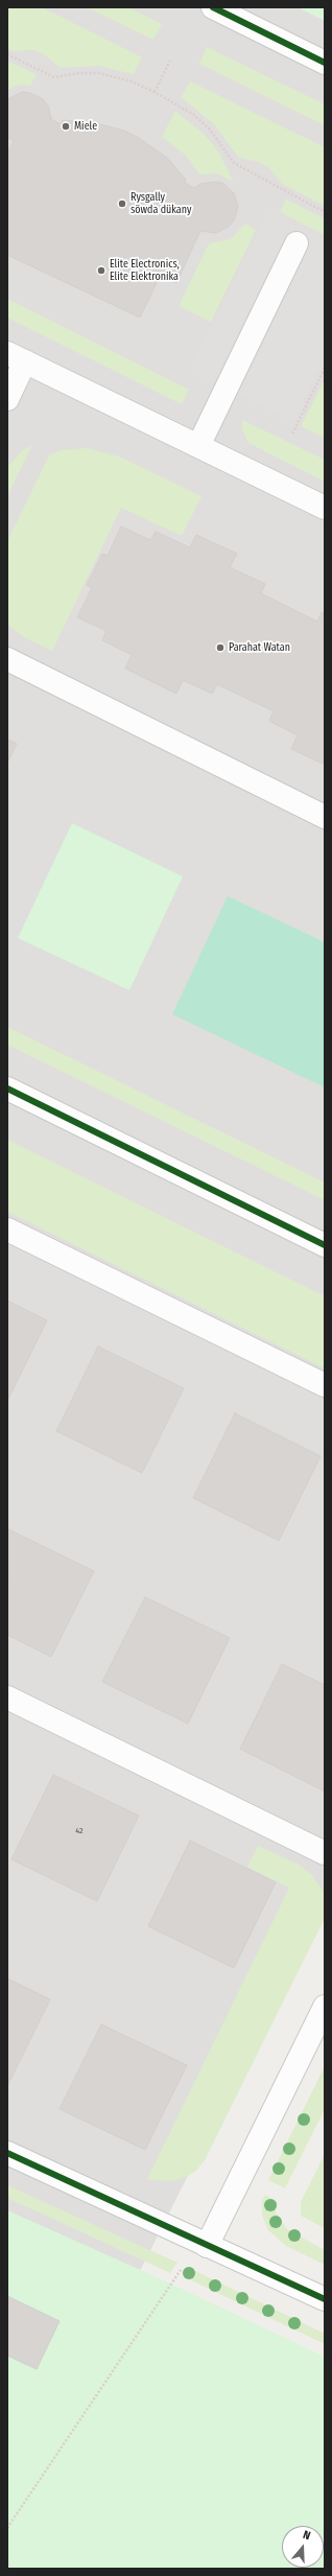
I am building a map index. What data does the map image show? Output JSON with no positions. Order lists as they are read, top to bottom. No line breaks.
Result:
{"places":["Miele","Rysgally söwda dükany","Elite Electronics, Elite Elektronika","Parahat Watan"],"house_numbers":["42"],"north":"top"}
